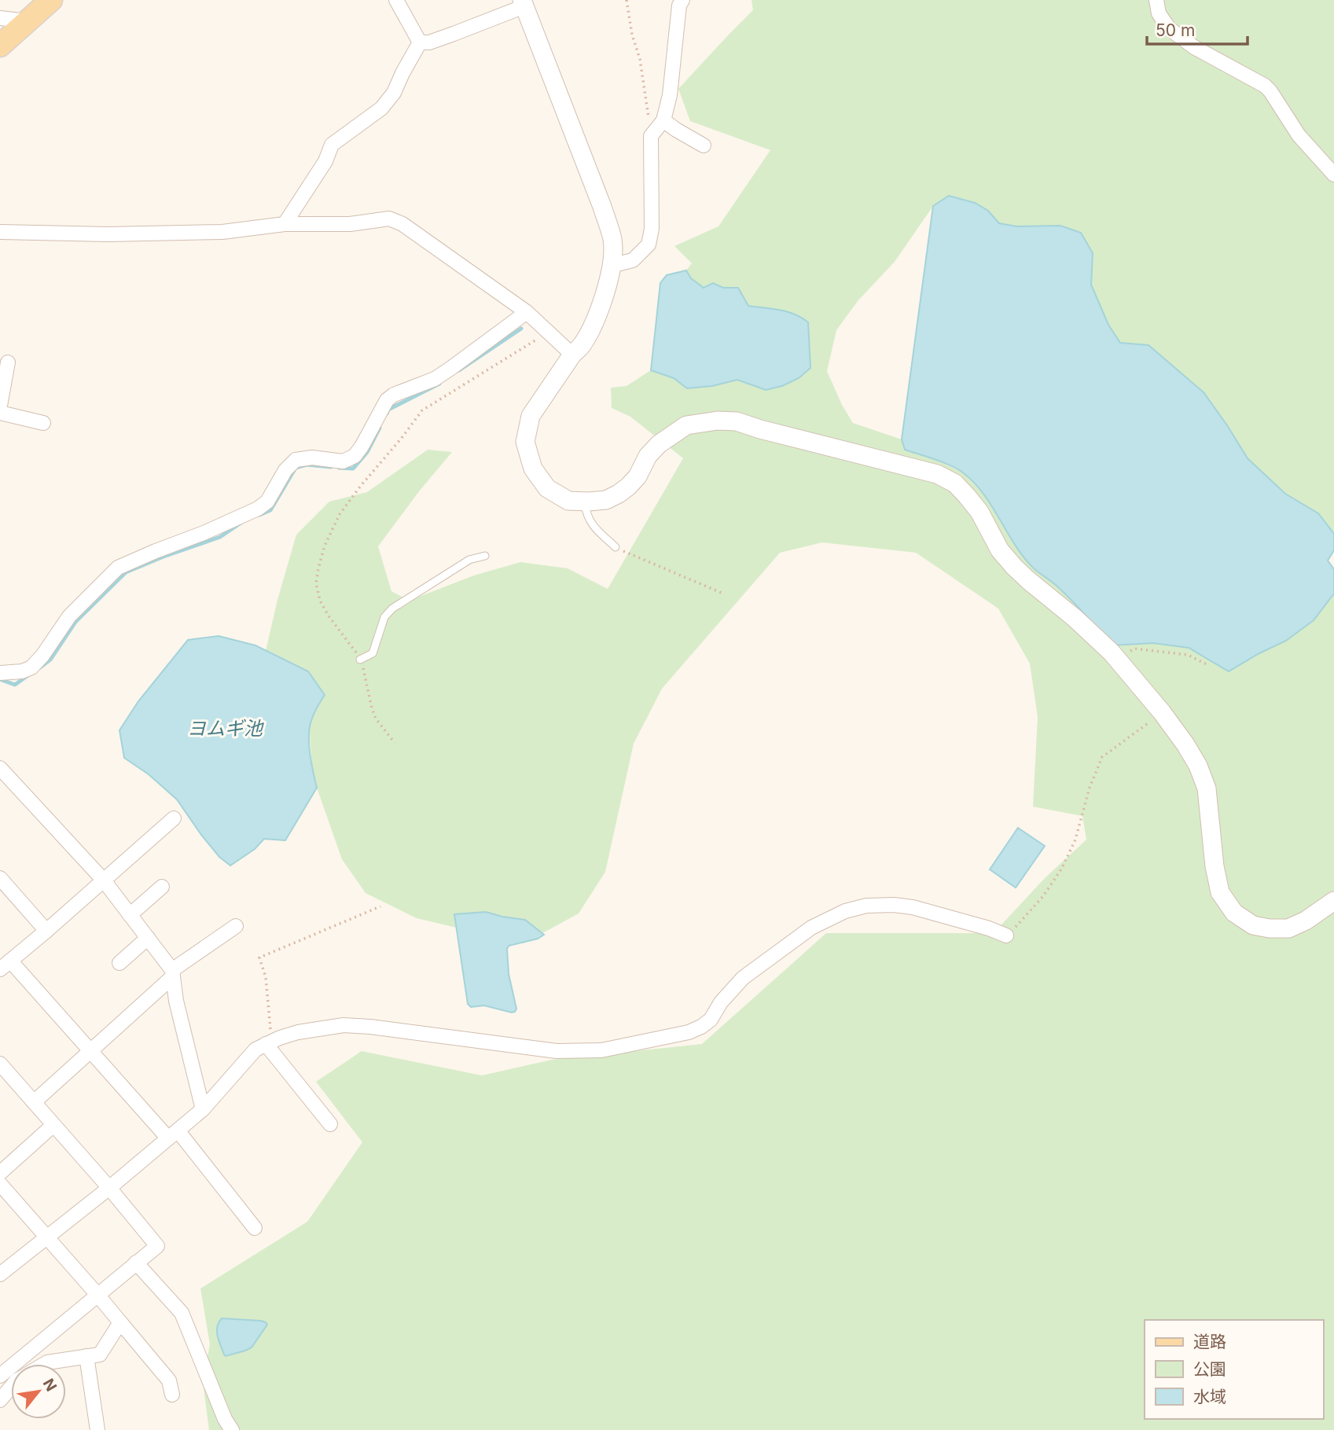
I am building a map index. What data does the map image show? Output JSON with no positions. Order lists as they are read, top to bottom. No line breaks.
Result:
{"water":["ヨムギ池"],"legend":["道路","公園","水域"],"scale_bar":"50 m","north":"top right"}
